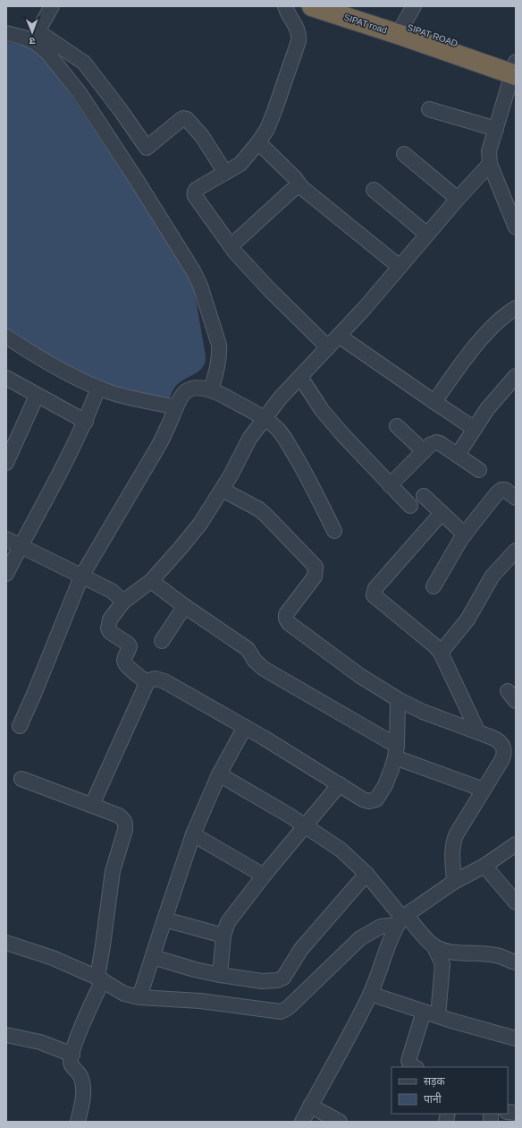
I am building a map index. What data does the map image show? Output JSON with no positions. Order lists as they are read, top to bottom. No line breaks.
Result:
{"streets":{"highway":["SIPAT road","SIPAT ROAD"]},"crossings":[["SIPAT road","SIPAT ROAD"]],"legend":["सड़क","पानी"],"north":"bottom"}
